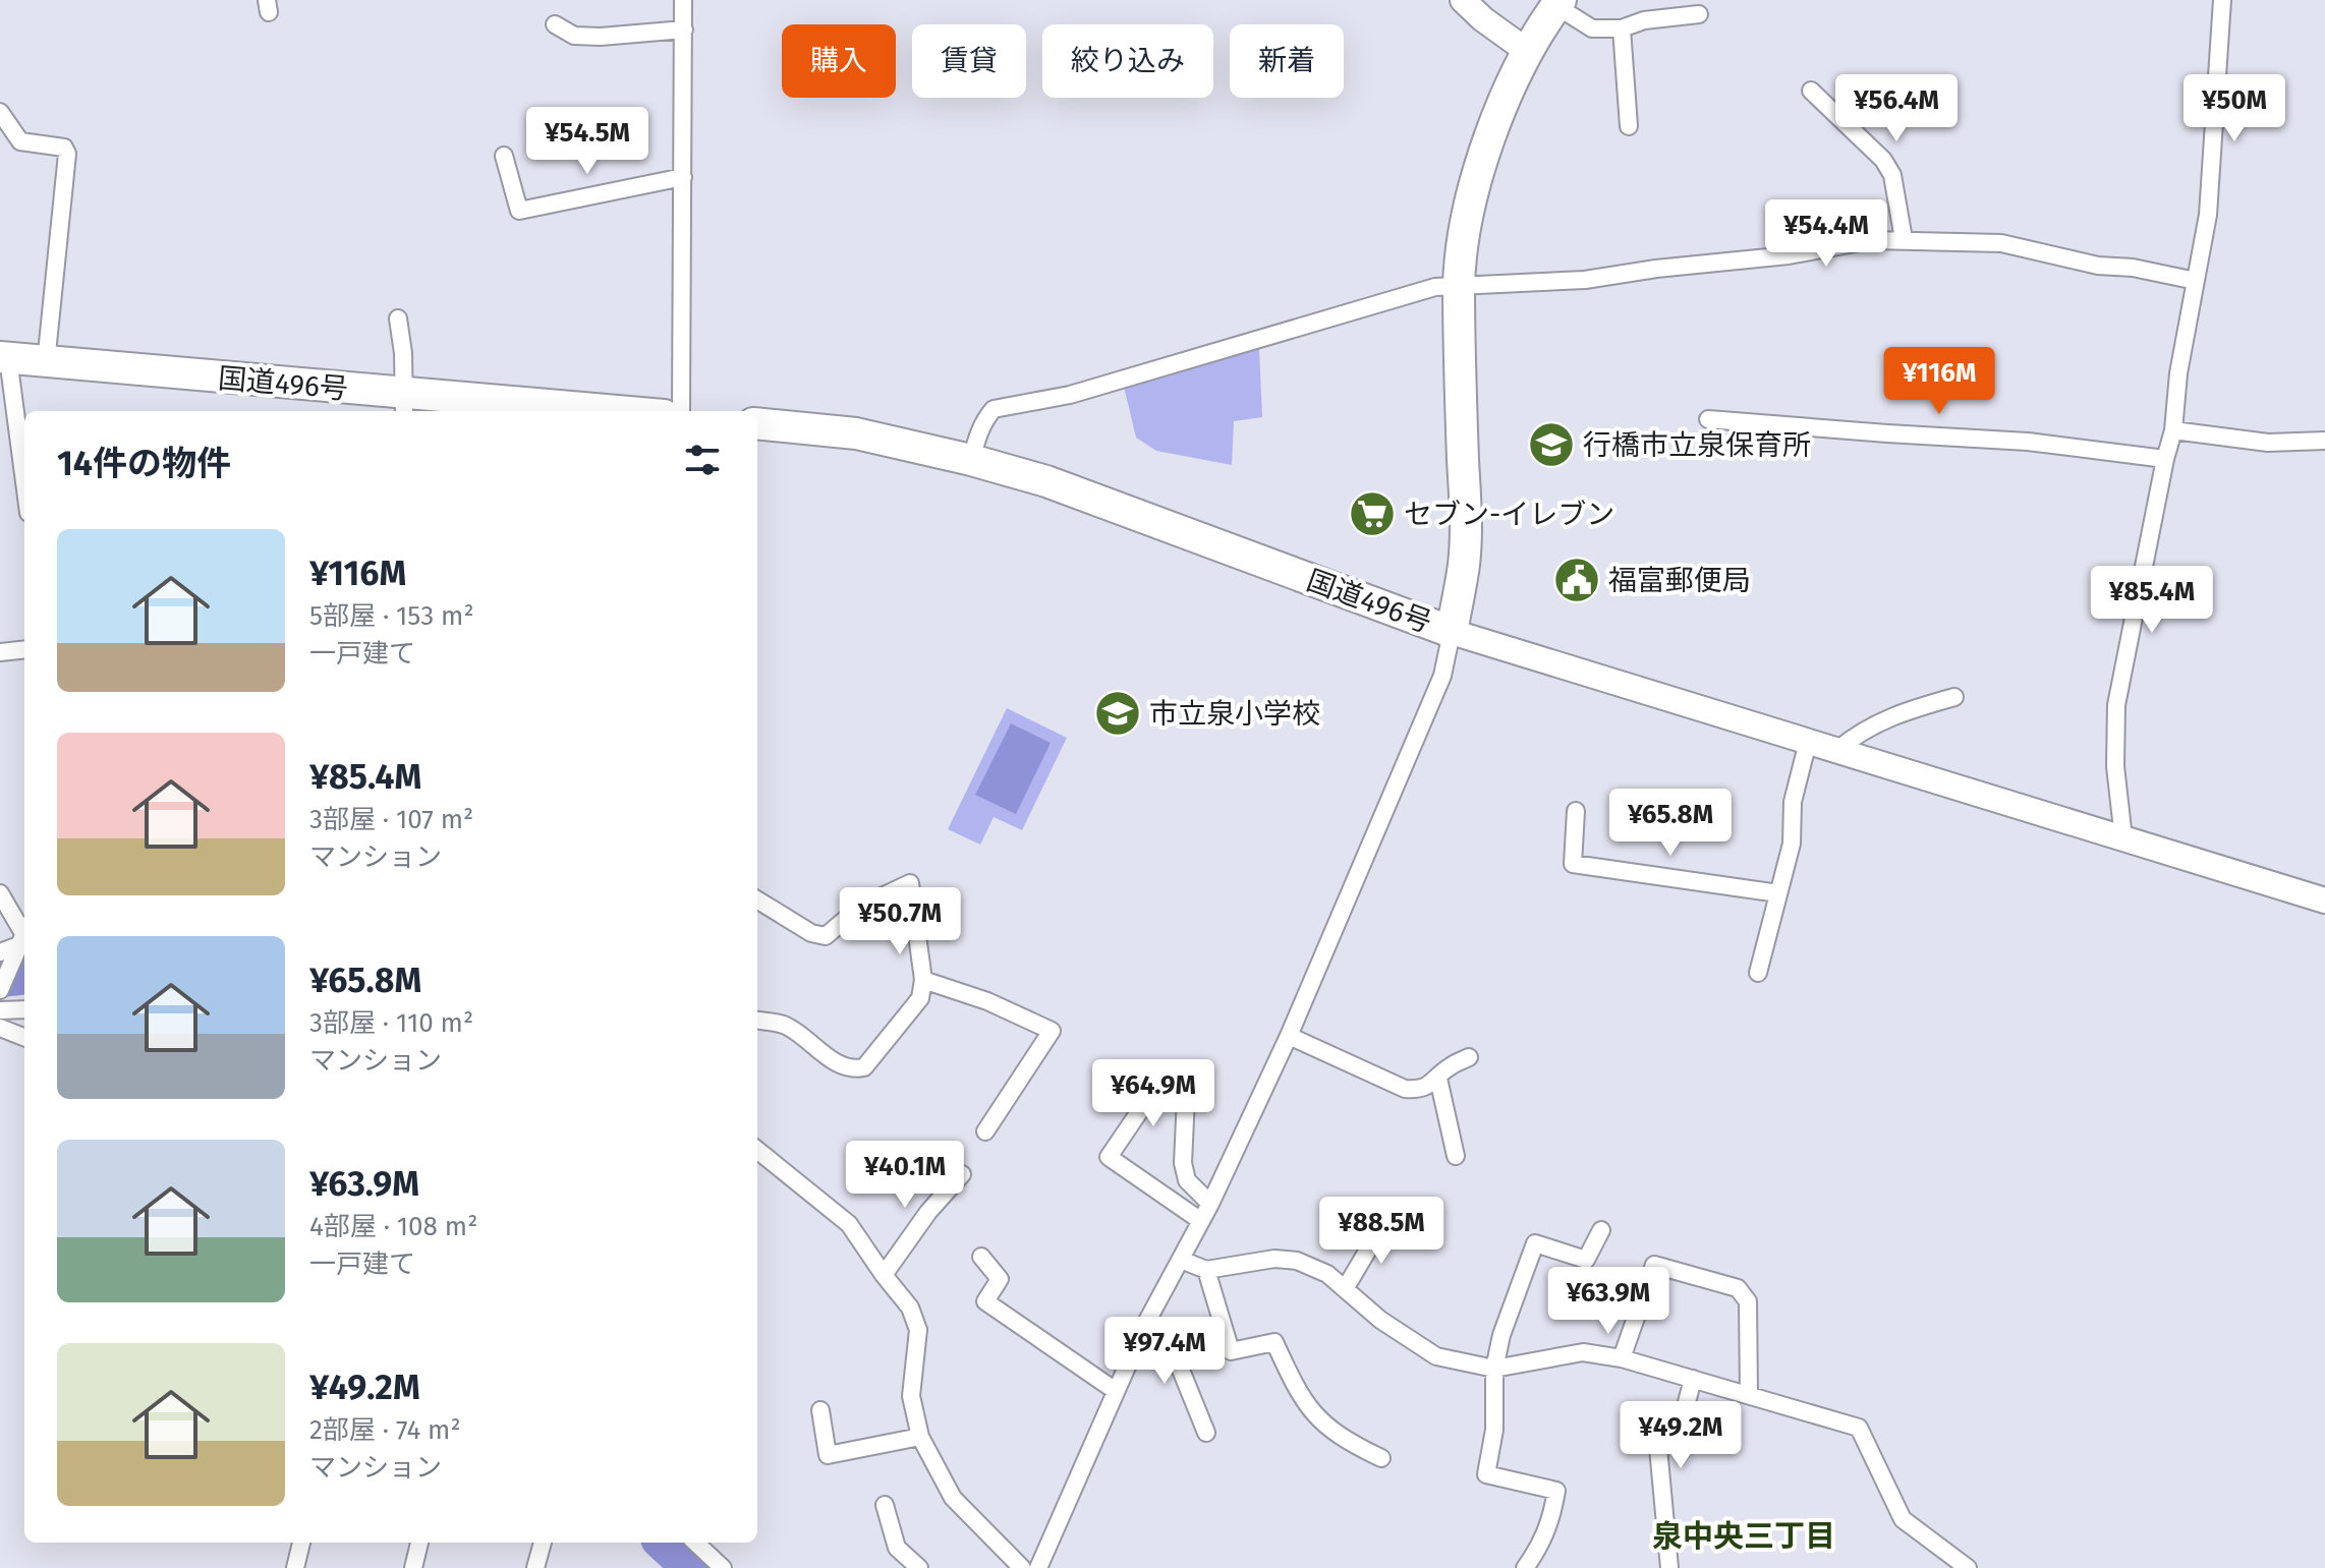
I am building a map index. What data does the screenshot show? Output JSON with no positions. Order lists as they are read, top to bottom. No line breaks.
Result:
{"streets":{"highway":["国道496号"]},"districts":["泉中央三丁目"],"places":{"school or university":["行橋市立泉保育所","市立泉小学校"],"supermarket":["セブン-イレブン"],"public building":["福富郵便局"]},"page":{"chip":["購入","賃貸","絞り込み","新着"],"price":["¥56.4M","¥50M","¥54.5M","¥54.4M","¥116M","¥85.4M","¥65.8M","¥50.7M","¥64.9M","¥40.1M","¥88.5M","¥63.9M","¥97.4M","¥49.2M"],"heading":"14件の物件","list":[{"name":"¥116M","note":"5部屋 · 153 m² · 一戸建て"},{"name":"¥85.4M","note":"3部屋 · 107 m² · マンション"},{"name":"¥65.8M","note":"3部屋 · 110 m² · マンション"},{"name":"¥63.9M","note":"4部屋 · 108 m² · 一戸建て"},{"name":"¥49.2M","note":"2部屋 · 74 m² · マンション"}]}}
